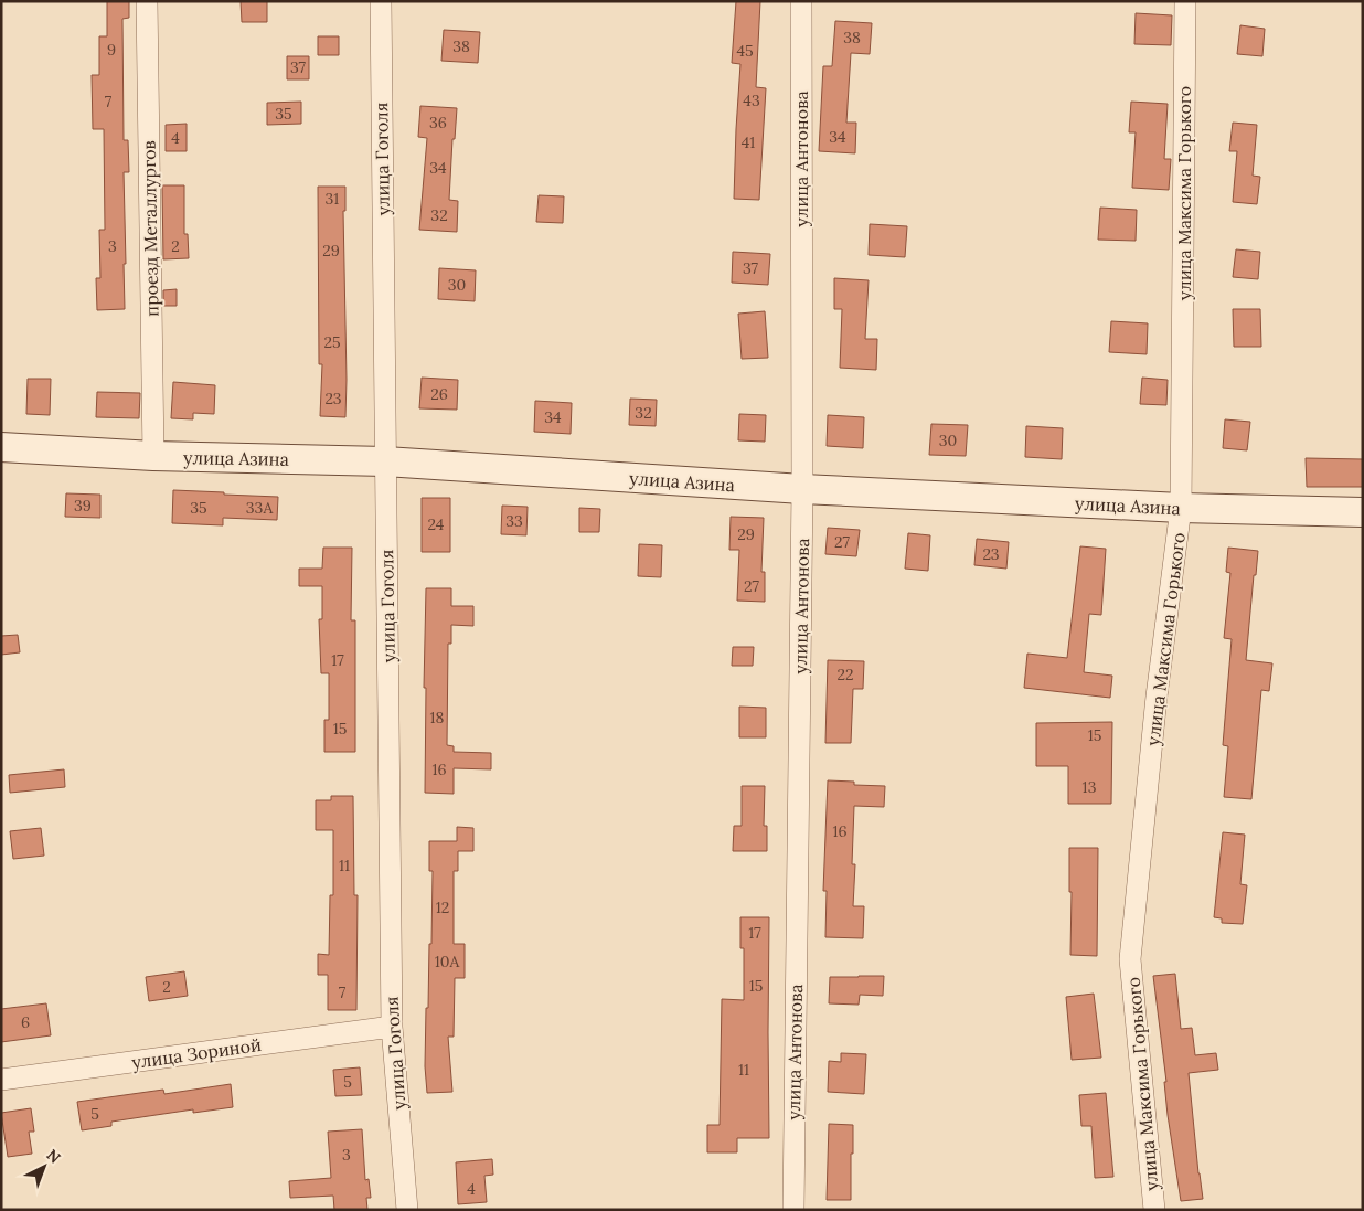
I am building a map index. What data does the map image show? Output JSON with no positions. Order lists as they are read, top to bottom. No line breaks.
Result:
{"streets":{"main road":["улица Азина"],"street":["улица Гоголя","улица Антонова","улица Максима Горького","проезд Металлургов","улица Зориной"]},"crossings":[["улица Гоголя","улица Азина"],["улица Гоголя","улица Зориной"],["улица Антонова","улица Азина"],["улица Максима Горького","улица Азина"],["проезд Металлургов","улица Азина"]],"house_numbers":["38","38","9","45","37","43","7","35","36","34","4","41","34","31","32","3","2","29","37","30","25","26","23","32","34","30","39","35","33А","33","24","29","27","23","27","17","22","18","15","15","16","13","16","11","12","17","10А","15","2","7","6","11","5","5","3","4"],"north":"top right"}
